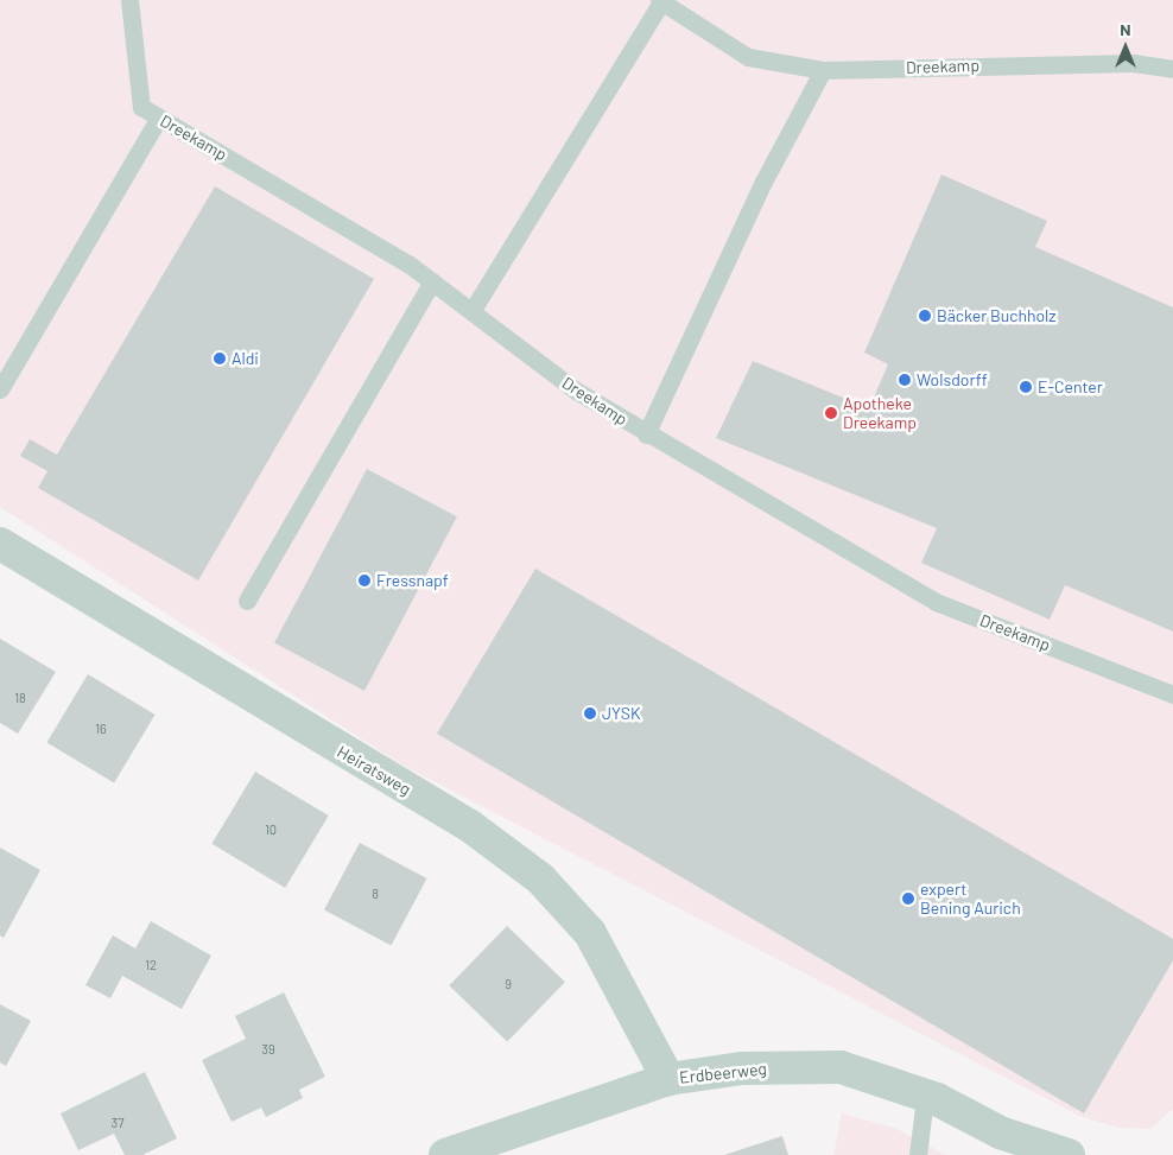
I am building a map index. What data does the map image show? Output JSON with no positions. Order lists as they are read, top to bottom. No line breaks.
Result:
{"streets":{"street":["Heiratsweg","Erdbeerweg"],"lane":["Dreekamp"]},"crossings":[["Heiratsweg","Erdbeerweg"]],"places":["Bäcker Buchholz","Aldi","Wolsdorff","E-Center","Apotheke Dreekamp","Fressnapf","JYSK","expert Bening Aurich"],"house_numbers":["18","16","10","8","12","9","39","37"],"north":"top"}
